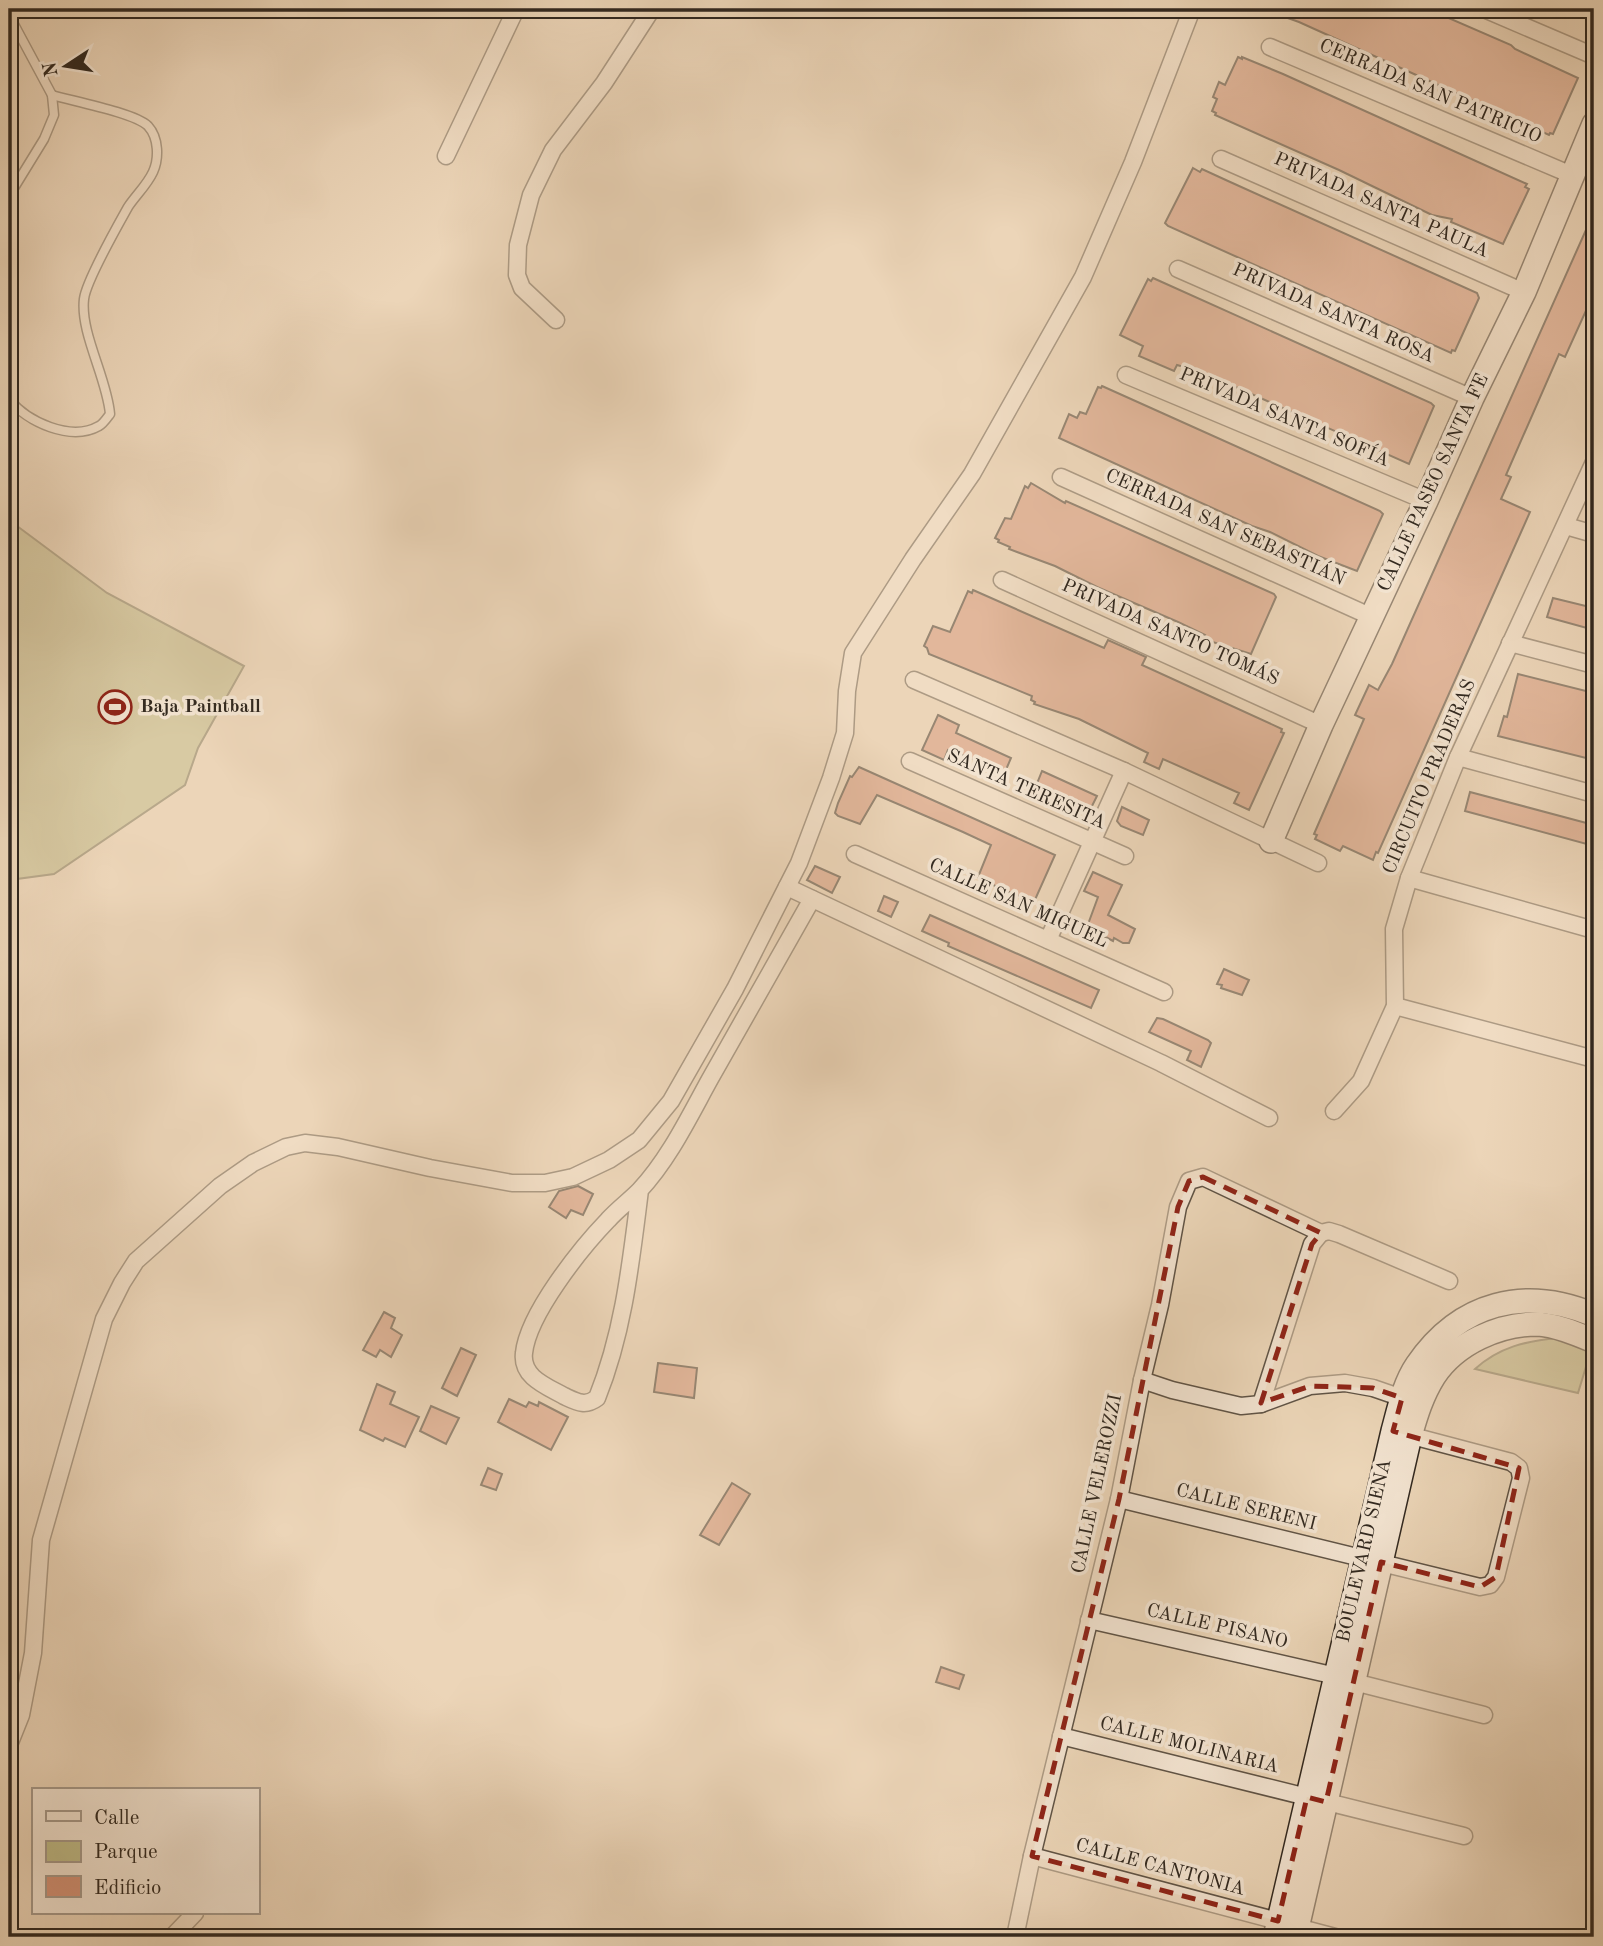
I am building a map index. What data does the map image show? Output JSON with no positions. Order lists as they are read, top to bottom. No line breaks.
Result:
{"streets":{"street":["CERRADA SAN PATRICIO","PRIVADA SANTA PAULA","PRIVADA SANTA ROSA","PRIVADA SANTA SOFÍA","CALLE PASEO SANTA FE","CERRADA SAN SEBASTIÁN","PRIVADA SANTO TOMÁS","CIRCUITO PRADERAS","SANTA TERESITA","CALLE SAN MIGUEL","CALLE VELEROZZI","CALLE SERENI","BOULEVARD SIENA","CALLE PISANO","CALLE MOLINARIA","CALLE CANTONIA"]},"crossings":[["CERRADA SAN PATRICIO","CALLE PASEO SANTA FE"],["PRIVADA SANTA PAULA","CALLE PASEO SANTA FE"],["PRIVADA SANTA ROSA","CALLE PASEO SANTA FE"],["PRIVADA SANTA SOFÍA","CALLE PASEO SANTA FE"],["CALLE PASEO SANTA FE","CERRADA SAN SEBASTIÁN"],["CALLE PASEO SANTA FE","PRIVADA SANTO TOMÁS"],["CALLE VELEROZZI","CALLE SERENI"],["CALLE VELEROZZI","CALLE PISANO"],["CALLE VELEROZZI","CALLE MOLINARIA"],["CALLE VELEROZZI","CALLE CANTONIA"],["CALLE SERENI","BOULEVARD SIENA"],["BOULEVARD SIENA","CALLE PISANO"],["BOULEVARD SIENA","CALLE MOLINARIA"],["BOULEVARD SIENA","CALLE CANTONIA"]],"places":{"sports":["Baja Paintball"]},"legend":["Calle","Parque","Edificio"],"north":"left"}
